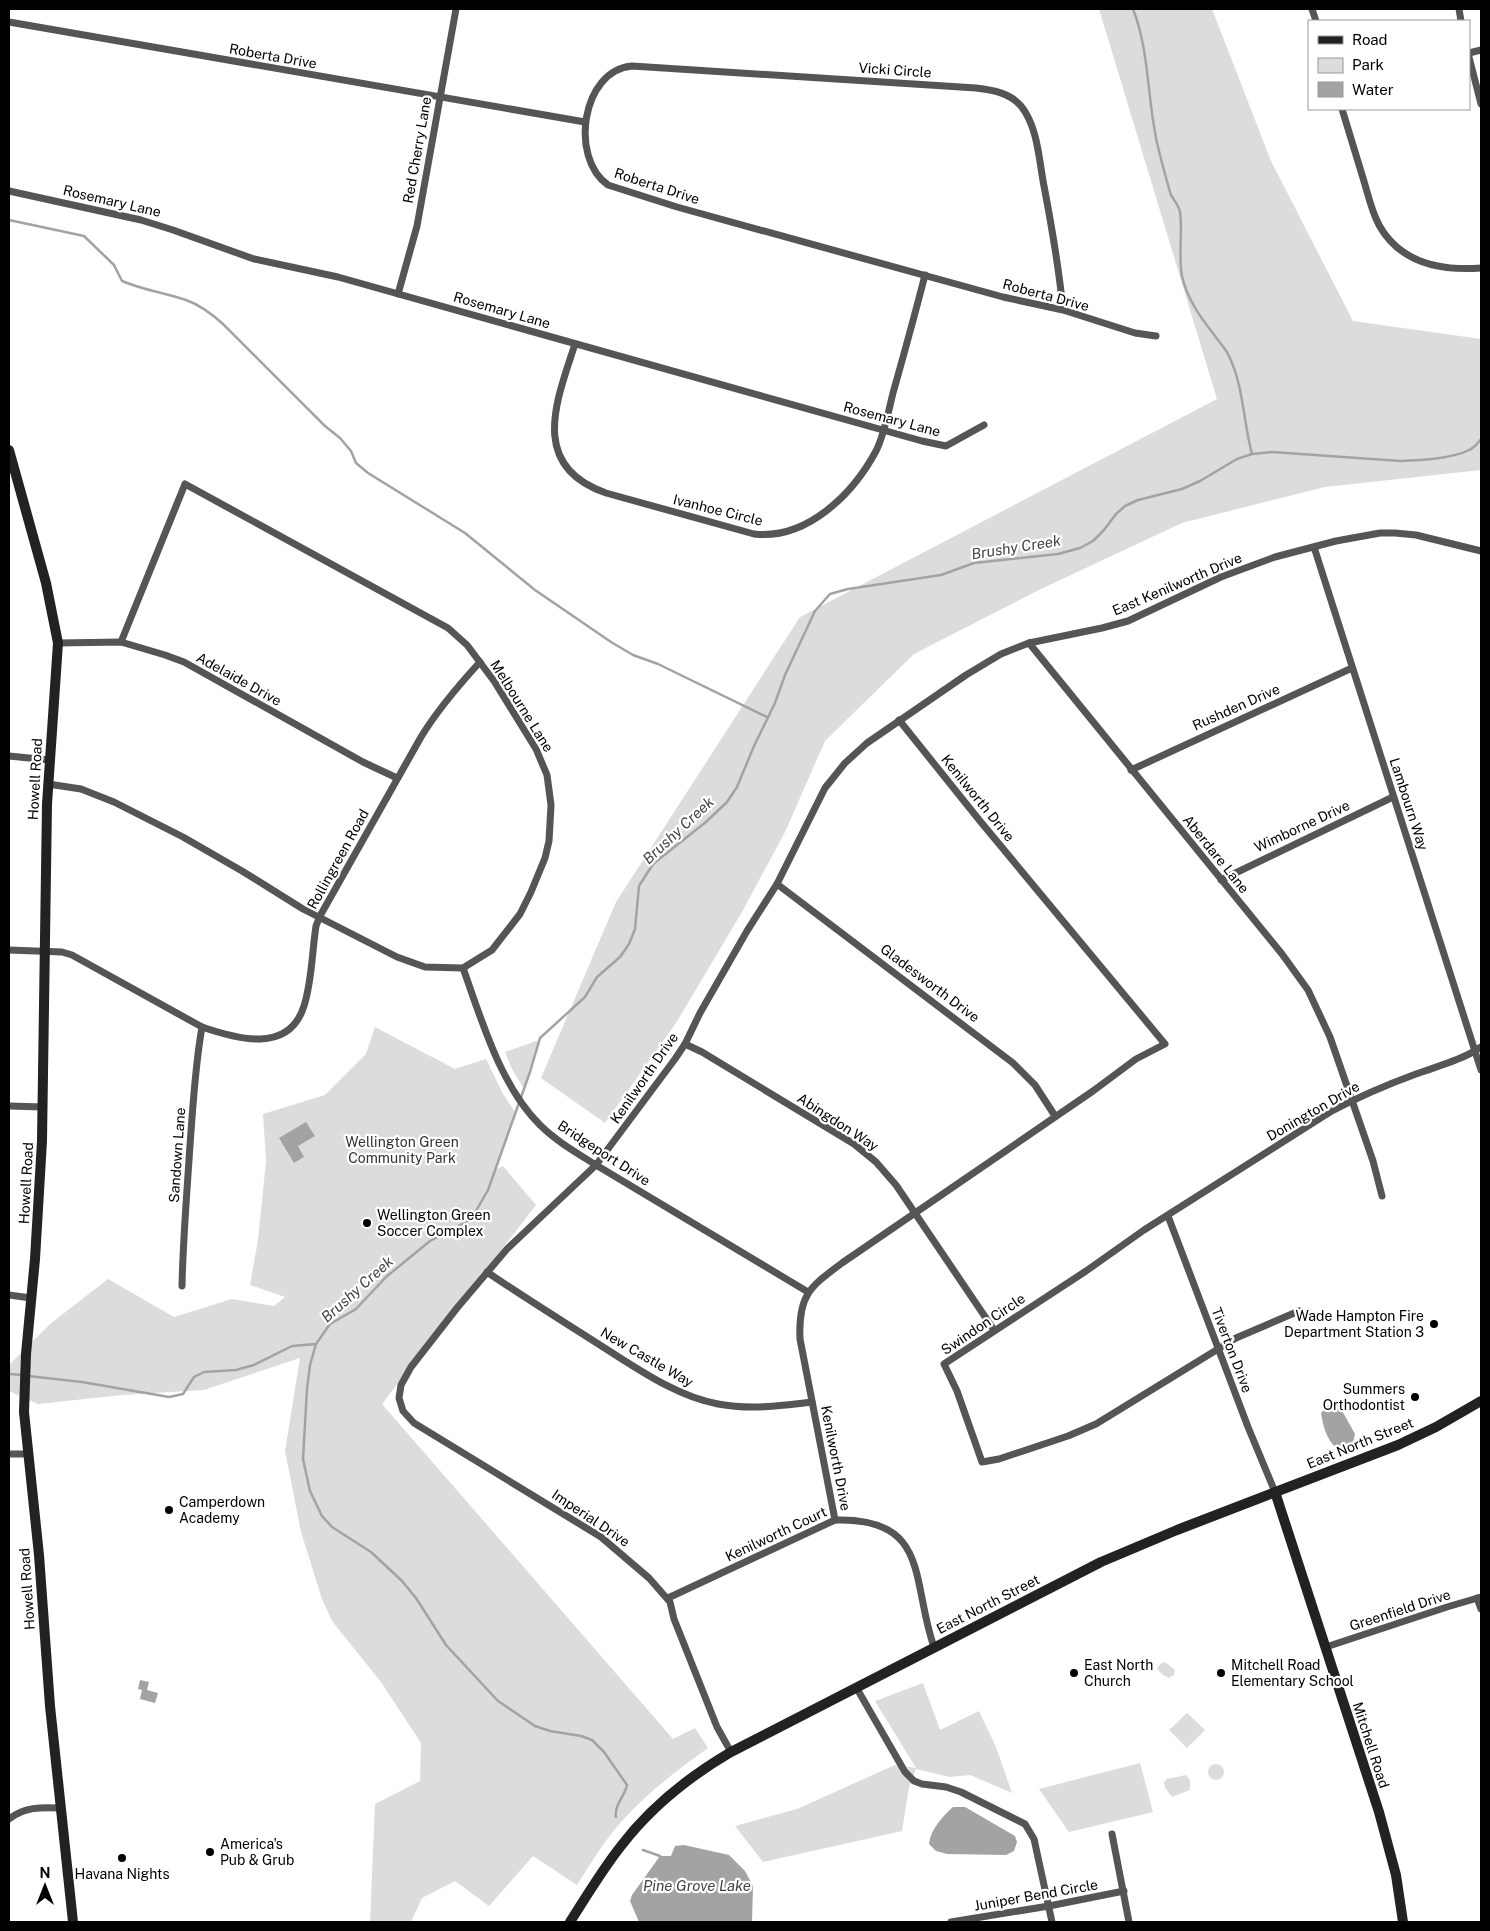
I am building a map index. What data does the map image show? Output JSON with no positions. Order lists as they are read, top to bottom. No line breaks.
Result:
{"streets":{"main road":["Howell Road","East North Street","Mitchell Road"],"street":["Roberta Drive","Vicki Circle","Red Cherry Lane","Rosemary Lane","Ivanhoe Circle","East Kenilworth Drive","Adelaide Drive","Melbourne Lane","Rushden Drive","Kenilworth Drive","Lambourn Way","Wimborne Drive","Aberdare Lane","Rollingreen Road","Gladesworth Drive","Donington Drive","Abingdon Way","Bridgeport Drive","Sandown Lane","Swindon Circle","Tiverton Drive","New Castle Way","Imperial Drive","Kenilworth Court","Greenfield Drive","Juniper Bend Circle"]},"crossings":[["Roberta Drive","Vicki Circle"],["Roberta Drive","Red Cherry Lane"],["Roberta Drive","Ivanhoe Circle"],["Red Cherry Lane","Rosemary Lane"],["Rosemary Lane","Ivanhoe Circle"],["East Kenilworth Drive","Kenilworth Drive"],["East Kenilworth Drive","Lambourn Way"],["East Kenilworth Drive","Aberdare Lane"],["Adelaide Drive","Melbourne Lane"],["Adelaide Drive","Howell Road"],["Adelaide Drive","Rollingreen Road"],["Melbourne Lane","Rollingreen Road"],["Melbourne Lane","Bridgeport Drive"],["Rushden Drive","Lambourn Way"],["Rushden Drive","Aberdare Lane"],["Howell Road","Rollingreen Road"],["Kenilworth Drive","Gladesworth Drive"],["Kenilworth Drive","Abingdon Way"],["Kenilworth Drive","Bridgeport Drive"],["Kenilworth Drive","New Castle Way"],["Kenilworth Drive","Imperial Drive"],["Kenilworth Drive","Kenilworth Court"],["Lambourn Way","Wimborne Drive"],["Lambourn Way","Donington Drive"],["Wimborne Drive","Aberdare Lane"],["Aberdare Lane","Donington Drive"],["Rollingreen Road","Sandown Lane"],["Donington Drive","Swindon Circle"],["Donington Drive","Tiverton Drive"],["Abingdon Way","Swindon Circle"],["Swindon Circle","Tiverton Drive"],["Tiverton Drive","East North Street"],["Tiverton Drive","Mitchell Road"],["East North Street","Imperial Drive"],["East North Street","Kenilworth Court"],["East North Street","Mitchell Road"],["Imperial Drive","Kenilworth Court"],["Greenfield Drive","Mitchell Road"]],"water":["Brushy Creek","Pine Grove Lake"],"parks":["Wellington Green Community Park"],"places":["Wellington Green Soccer Complex","Wade Hampton Fire Department Station 3","Summers Orthodontist","Camperdown Academy","East North Church","Mitchell Road Elementary School","America's Pub & Grub","Havana Nights"],"legend":["Road","Park","Water"],"north":"top"}
